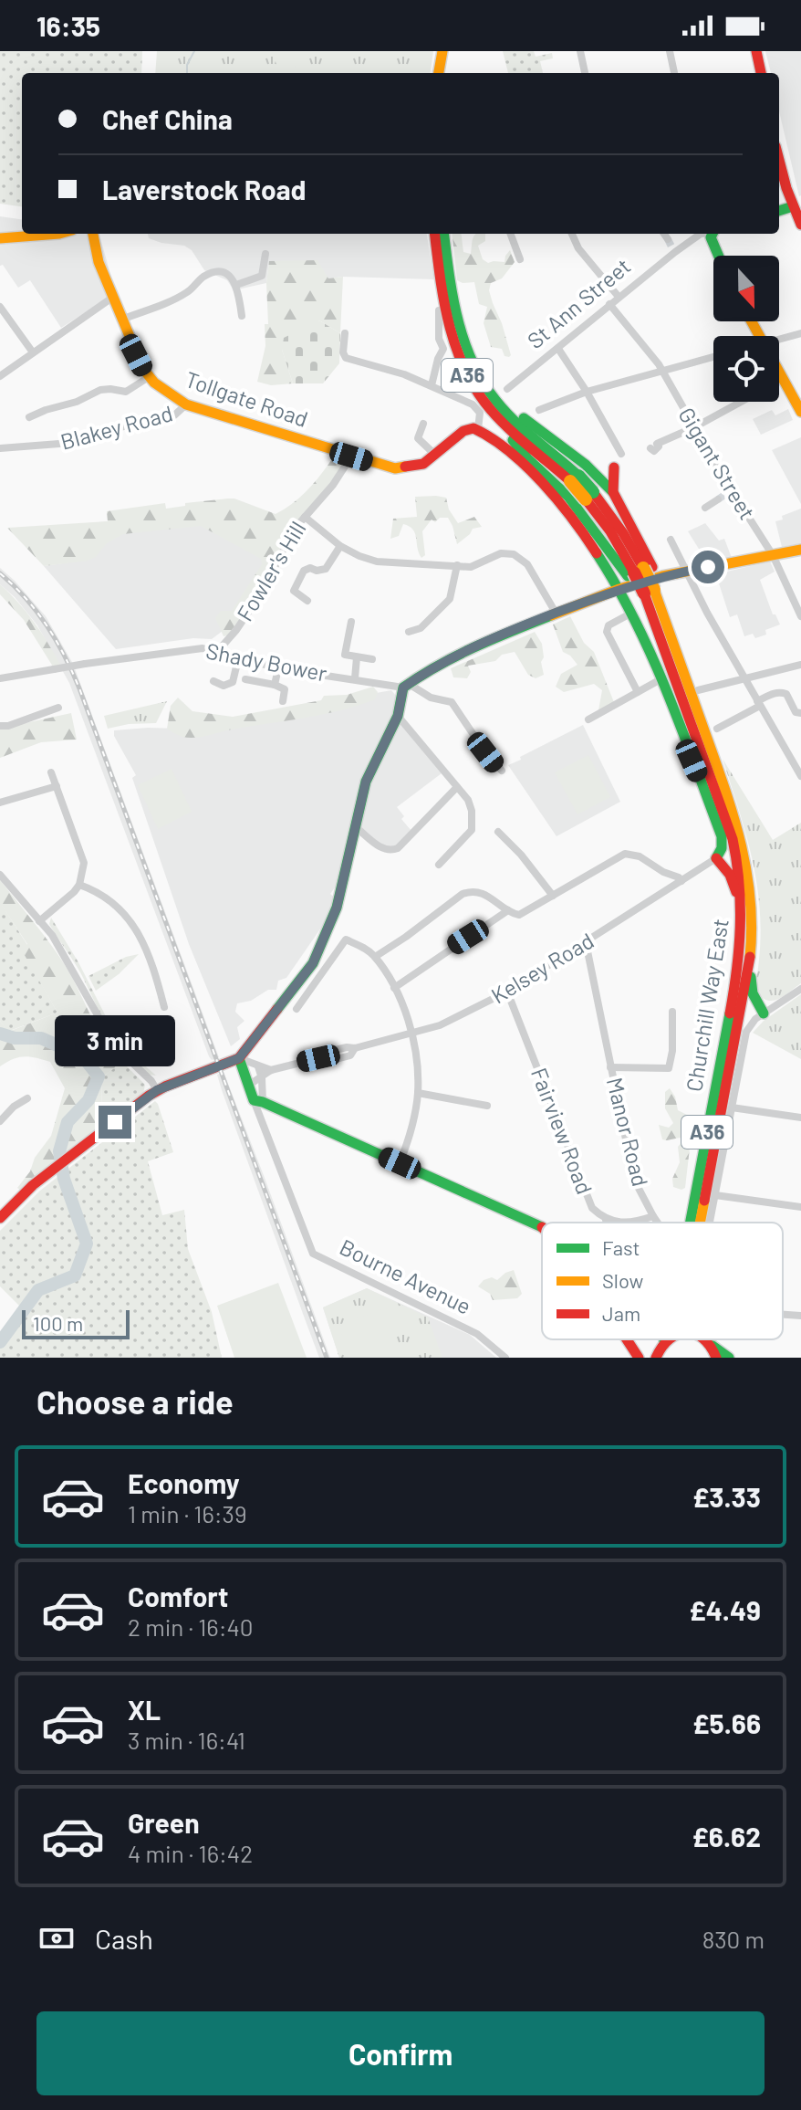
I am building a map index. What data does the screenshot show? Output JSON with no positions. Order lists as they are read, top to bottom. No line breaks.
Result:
{"streets":{"main road":["A36","Tollgate Road","Churchill Way East","Bourne Avenue"],"street":["St Ann Street","Blakey Road","Gigant Street","Fowler's Hill","Shady Bower","Kelsey Road","Fairview Road","Manor Road"]},"crossings":[["St Ann Street","Gigant Street"],["Tollgate Road","Blakey Road"],["Tollgate Road","Fowler's Hill"],["Fowler's Hill","Shady Bower"],["Kelsey Road","Fairview Road"],["Kelsey Road","Manor Road"],["Kelsey Road","Bourne Avenue"],["Fairview Road","Manor Road"]],"legend":["Fast","Slow","Jam"],"scale_bar":"100 m","north":"bottom","page":{"status":"16:35","banner":["Chef China","Laverstock Road"],"bubble":"3 min","scale":"100 m","heading":"Choose a ride","list":[{"name":"Economy","note":"1 min · 16:39","value":"£3.33"},{"name":"Comfort","note":"2 min · 16:40","value":"£4.49"},{"name":"XL","note":"3 min · 16:41","value":"£5.66"},{"name":"Green","note":"4 min · 16:42","value":"£6.62"}],"pay":["Cash","830 m"],"buttons":"Confirm"}}
